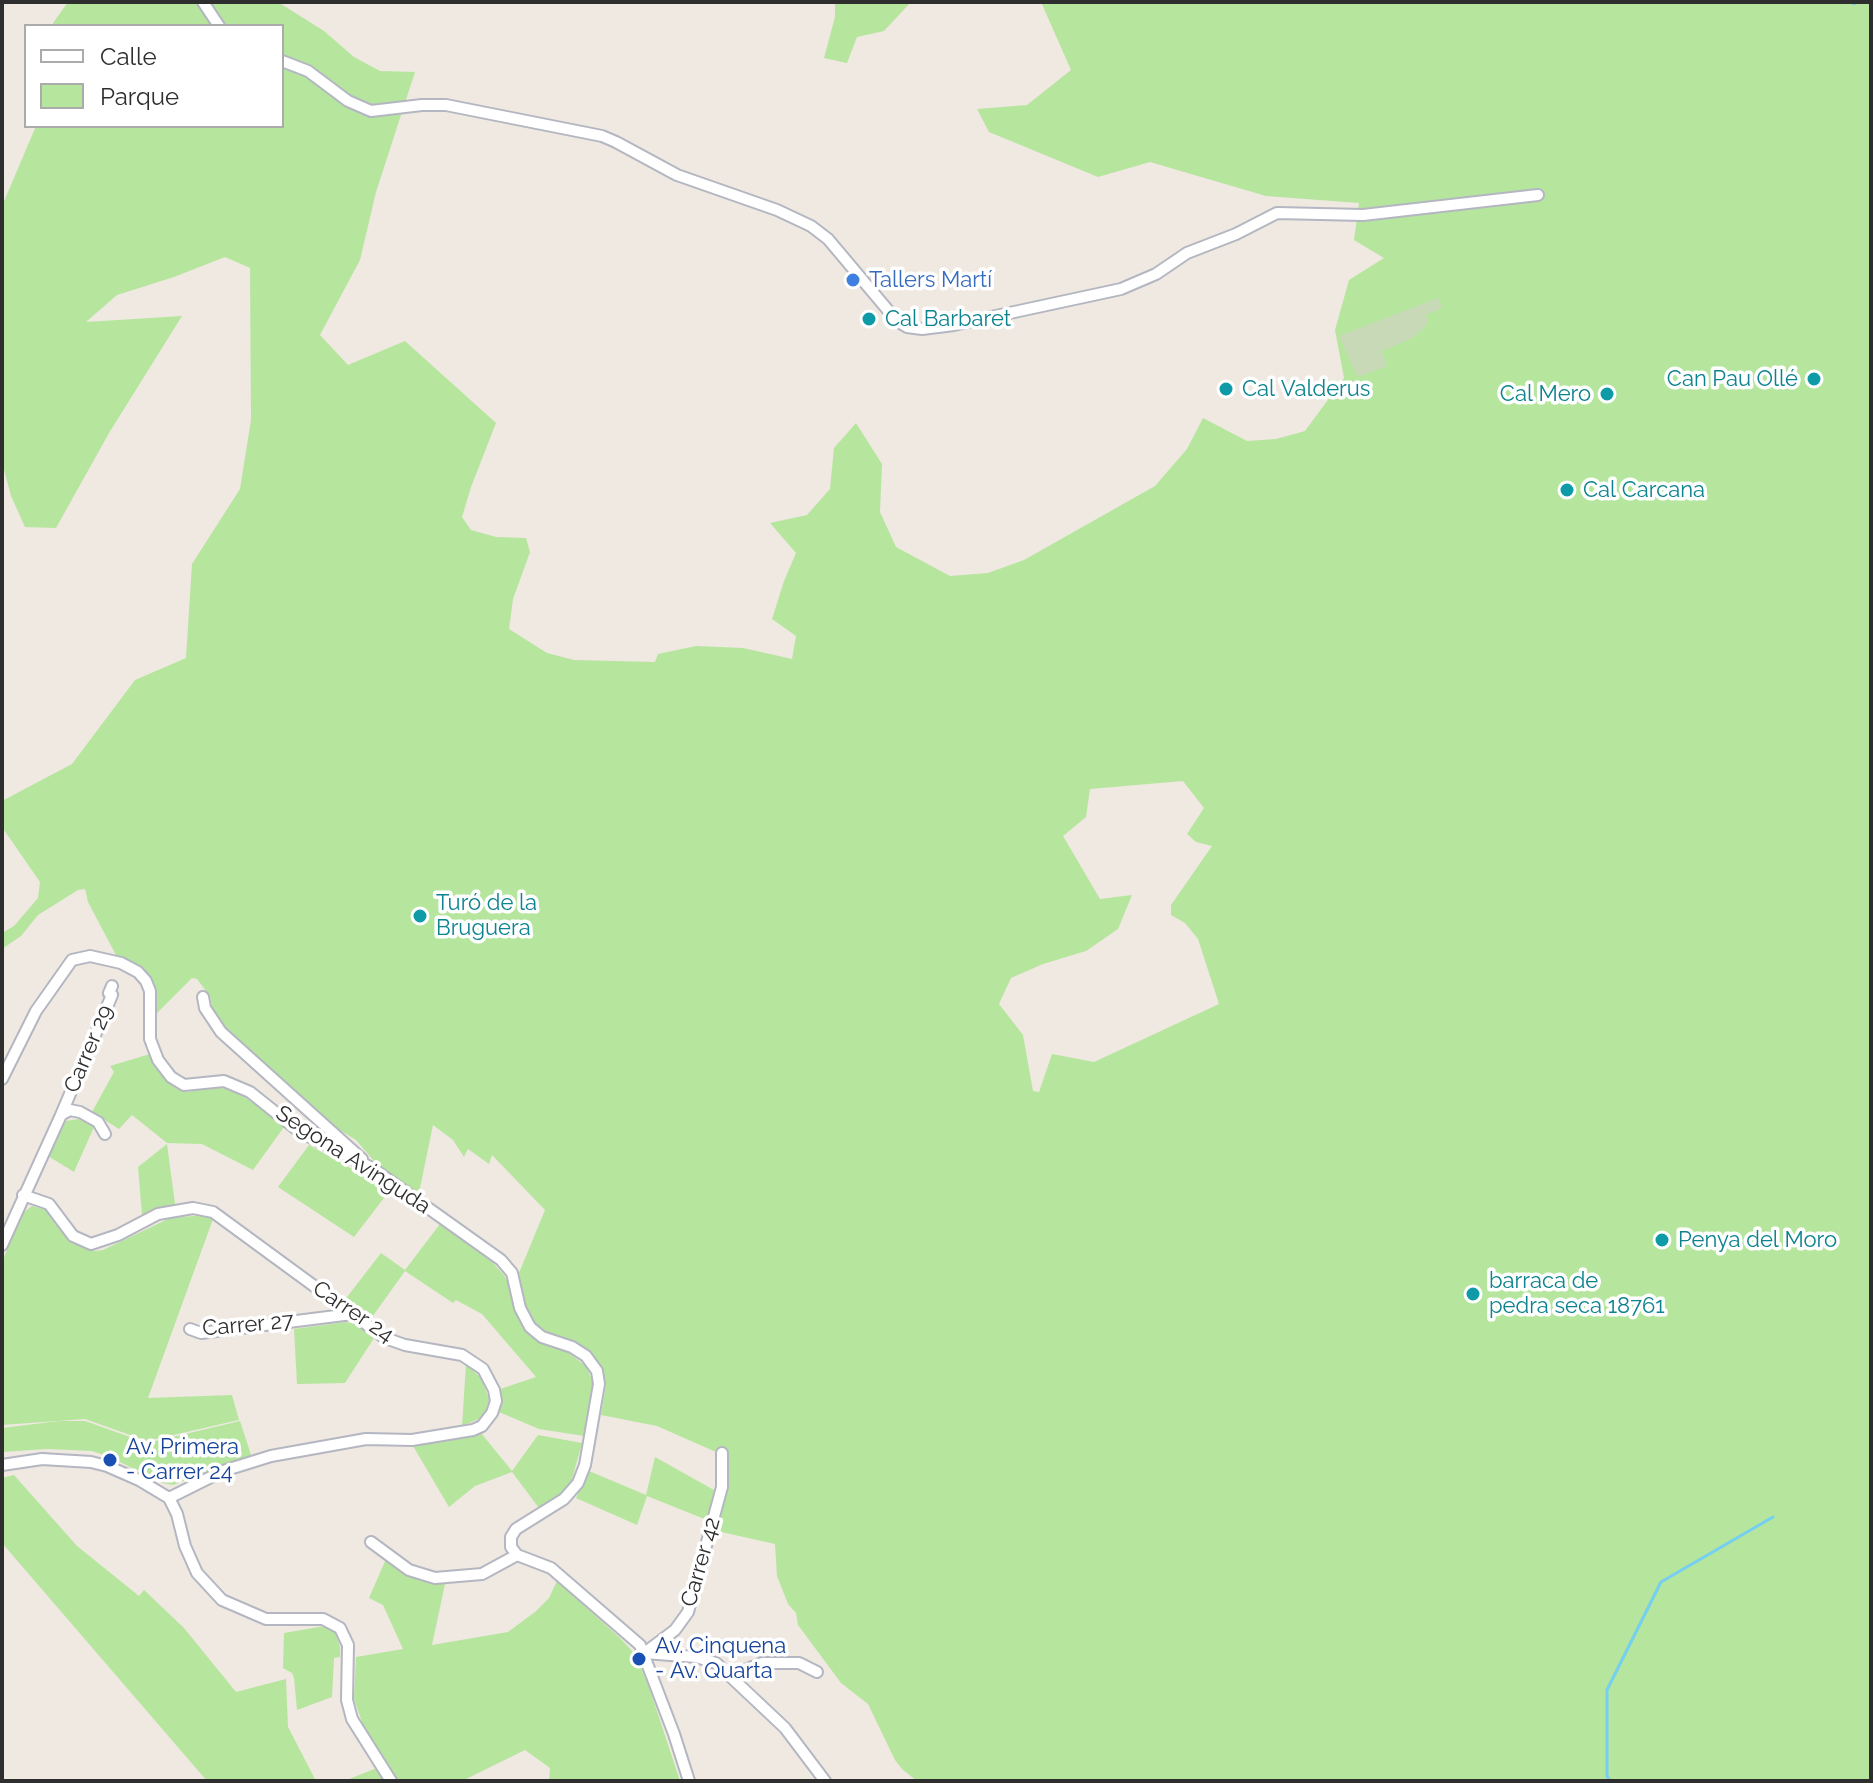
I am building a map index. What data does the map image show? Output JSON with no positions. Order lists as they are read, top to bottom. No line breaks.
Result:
{"streets":{"street":["Carrer 29","Segona Avinguda","Carrer 24","Carrer 27","Carrer 42"]},"crossings":[["Carrer 29","Carrer 24"],["Carrer 24","Carrer 27"]],"places":["Tallers Martí","Cal Barbaret","Can Pau Ollé","Cal Valderus","Cal Mero","Cal Carcana","Turó de la Bruguera","Penya del Moro","barraca de pedra seca 18761","Av. Primera - Carrer 24","Av. Cinquena - Av. Quarta"],"legend":["Calle","Parque"]}
